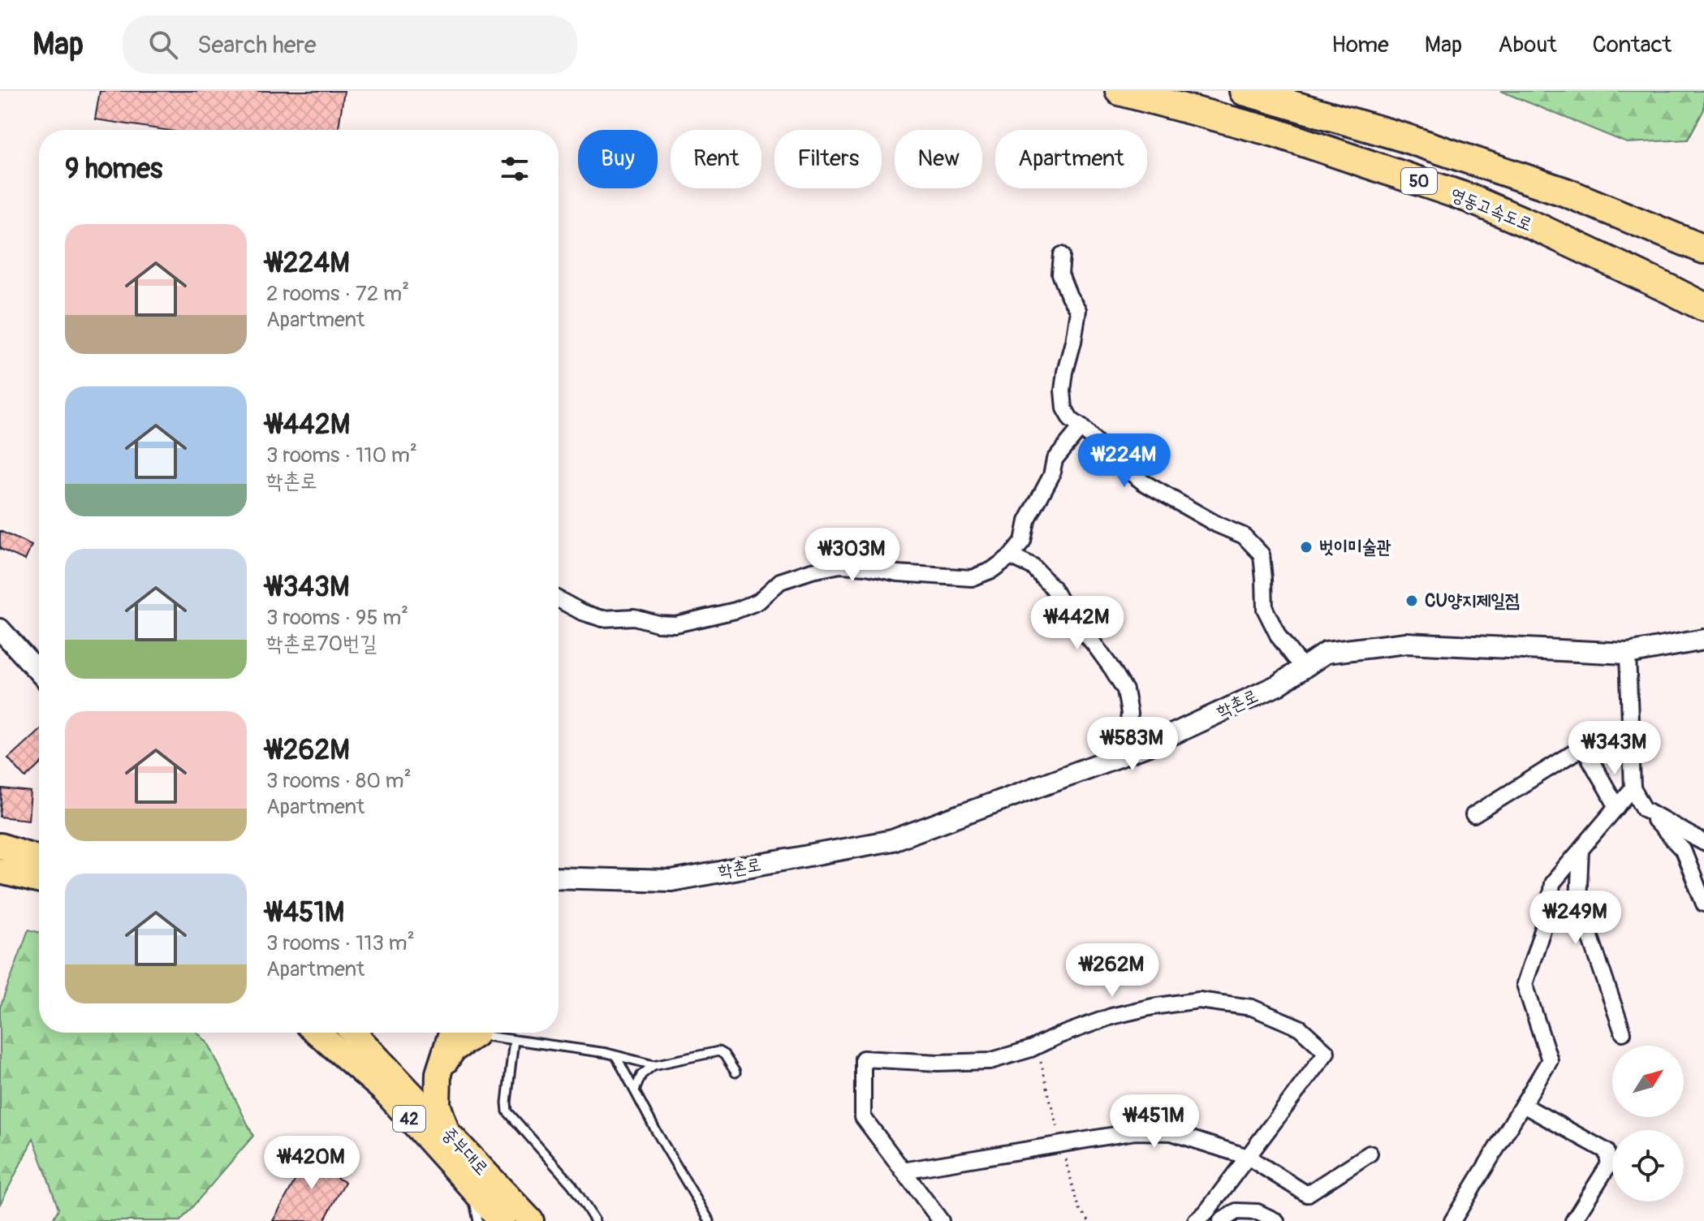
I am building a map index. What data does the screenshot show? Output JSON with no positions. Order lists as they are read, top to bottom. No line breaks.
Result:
{"streets":{"highway":["50","영동고속도로"],"main road":["42","중부대로"],"street":["학촌로"]},"places":["벗이미술관","CU양지제일점"],"north":"top right","page":{"header":"Map","search":"Search here","nav":["Home","Map","About","Contact"],"chip":["Buy","Rent","Filters","New","Apartment"],"heading":"9 homes","list":[{"name":"₩224M","note":"2 rooms · 72 m² · Apartment"},{"name":"₩442M","note":"3 rooms · 110 m² · 학촌로"},{"name":"₩343M","note":"3 rooms · 95 m² · 학촌로70번길"},{"name":"₩262M","note":"3 rooms · 80 m² · Apartment"},{"name":"₩451M","note":"3 rooms · 113 m² · Apartment"}],"price":["₩224M","₩303M","₩442M","₩583M","₩343M","₩249M","₩262M","₩451M","₩420M"]}}
